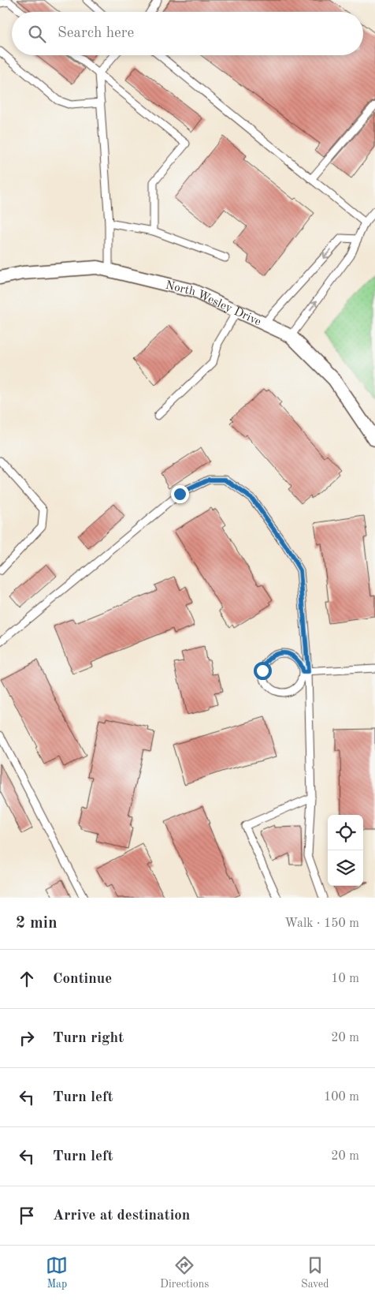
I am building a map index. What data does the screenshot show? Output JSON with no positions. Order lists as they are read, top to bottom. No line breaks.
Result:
{"streets":{"street":["North Wesley Drive"]},"page":{"search":"Search here","heading":["2 min","Walk · 150 m"],"list":[["Continue","10 m"],["Turn right","20 m"],["Turn left","100 m"],["Turn left","20 m"],"Arrive at destination"],"nav":["Map","Directions","Saved"]}}
